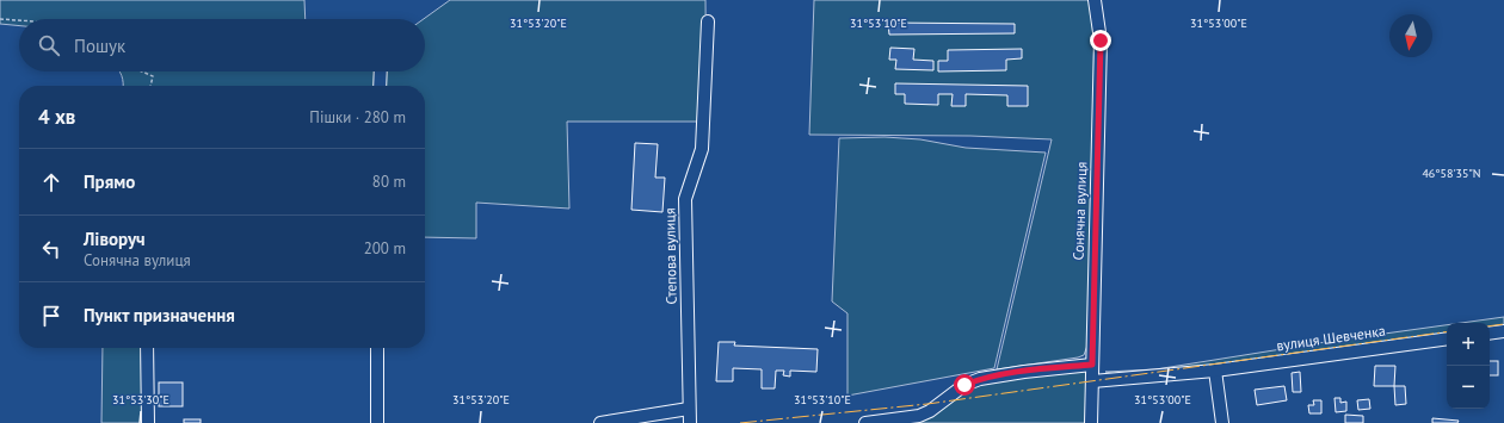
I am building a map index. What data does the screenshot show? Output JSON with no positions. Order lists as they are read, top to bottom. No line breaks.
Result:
{"streets":{"street":["Сонячна вулиця","Степова вулиця","вулиця Шевченка"]},"crossings":[["Сонячна вулиця","вулиця Шевченка"]],"north":"bottom","page":{"search":"Пошук","heading":["4 хв","Пішки · 280 m"],"list":[["Прямо","80 m"],["Ліворуч","Сонячна вулиця","200 m"],"Пункт призначення"],"map_buttons":["+","−"]},"coordinates":["31°53'20\"E","31°53'10\"E","31°53'00\"E","46°58'35\"N","31°53'30\"E"]}
